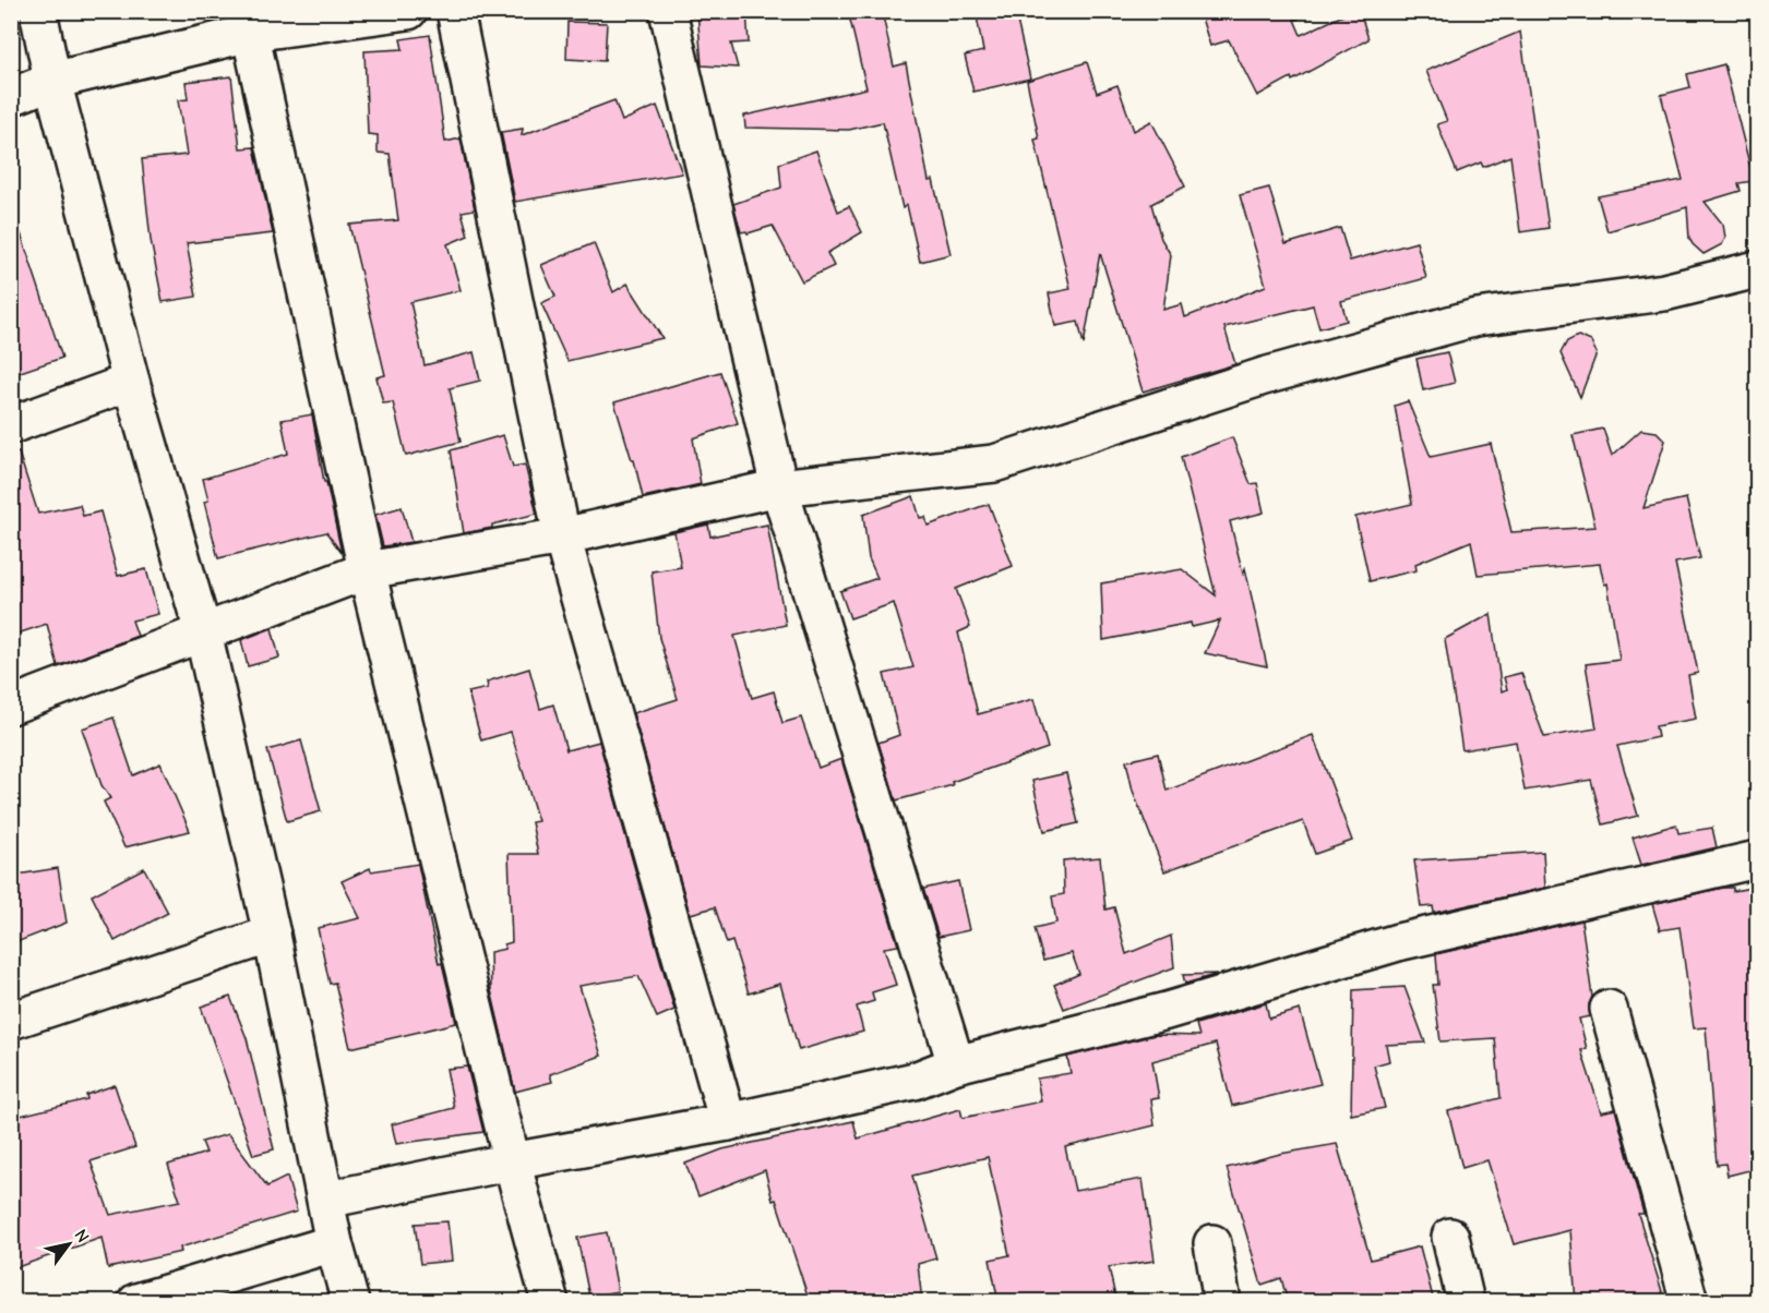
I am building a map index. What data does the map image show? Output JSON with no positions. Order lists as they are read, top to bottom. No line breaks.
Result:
{"north":"top right"}
